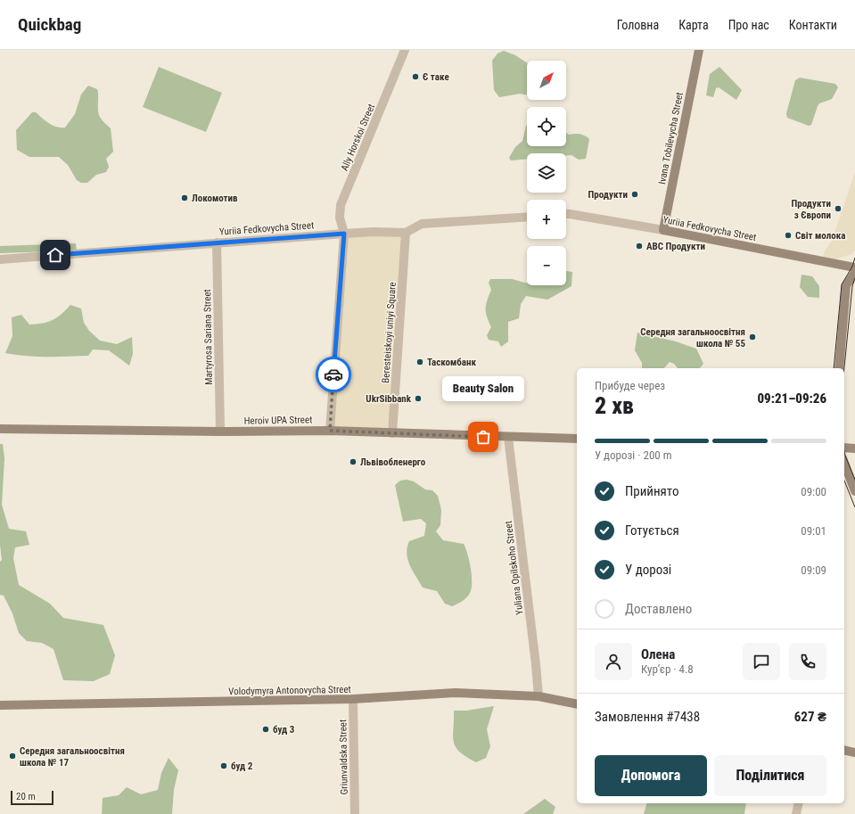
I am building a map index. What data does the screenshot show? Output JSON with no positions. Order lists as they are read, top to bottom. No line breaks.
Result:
{"streets":{"main road":["Ivana Tobilevycha Street","Yuriia Fedkovycha Street","Heroiv UPA Street","Volodymyra Antonovycha Street"],"street":["Ally Horskoi Street","Beresteiskoyi uniyi Square","Martyrosa Sariana Street","Yuliana Opilskoho Street","Griunvaldska Street"]},"crossings":[["Ally Horskoi Street","Yuriia Fedkovycha Street"],["Ivana Tobilevycha Street","Yuriia Fedkovycha Street"],["Yuriia Fedkovycha Street","Beresteiskoyi uniyi Square"],["Yuriia Fedkovycha Street","Martyrosa Sariana Street"],["Beresteiskoyi uniyi Square","Heroiv UPA Street"],["Martyrosa Sariana Street","Heroiv UPA Street"],["Heroiv UPA Street","Yuliana Opilskoho Street"],["Yuliana Opilskoho Street","Volodymyra Antonovycha Street"],["Volodymyra Antonovycha Street","Griunvaldska Street"]],"places":["Є таке","Продукти","Локомотив","Продукти з Європи","Світ молока","ABC Продукти","Середня загальноосвітня школа № 55","Таскомбанк","UkrSibbank","Beauty Salon","Львівобленерго","буд 3","Середня загальноосвітня школа № 17","буд 2"],"scale_bar":"20 m","north":"top right","page":{"header":"Quickbag","nav":["Головна","Карта","Про нас","Контакти"],"map_buttons":["+","−"],"heading":["2 хв","Прибуде через","09:21–09:26"],"panel":["Олена","Кур’єр · 4.8","Замовлення #7438","627 ₴"],"bubble":"Beauty Salon","bar":"У дорозі · 200 m","list":[["Прийнято","09:00"],["Готується","09:01"],["У дорозі","09:09"],"Доставлено"],"buttons":["Допомога","Поділитися"],"scale":"20 m"}}
